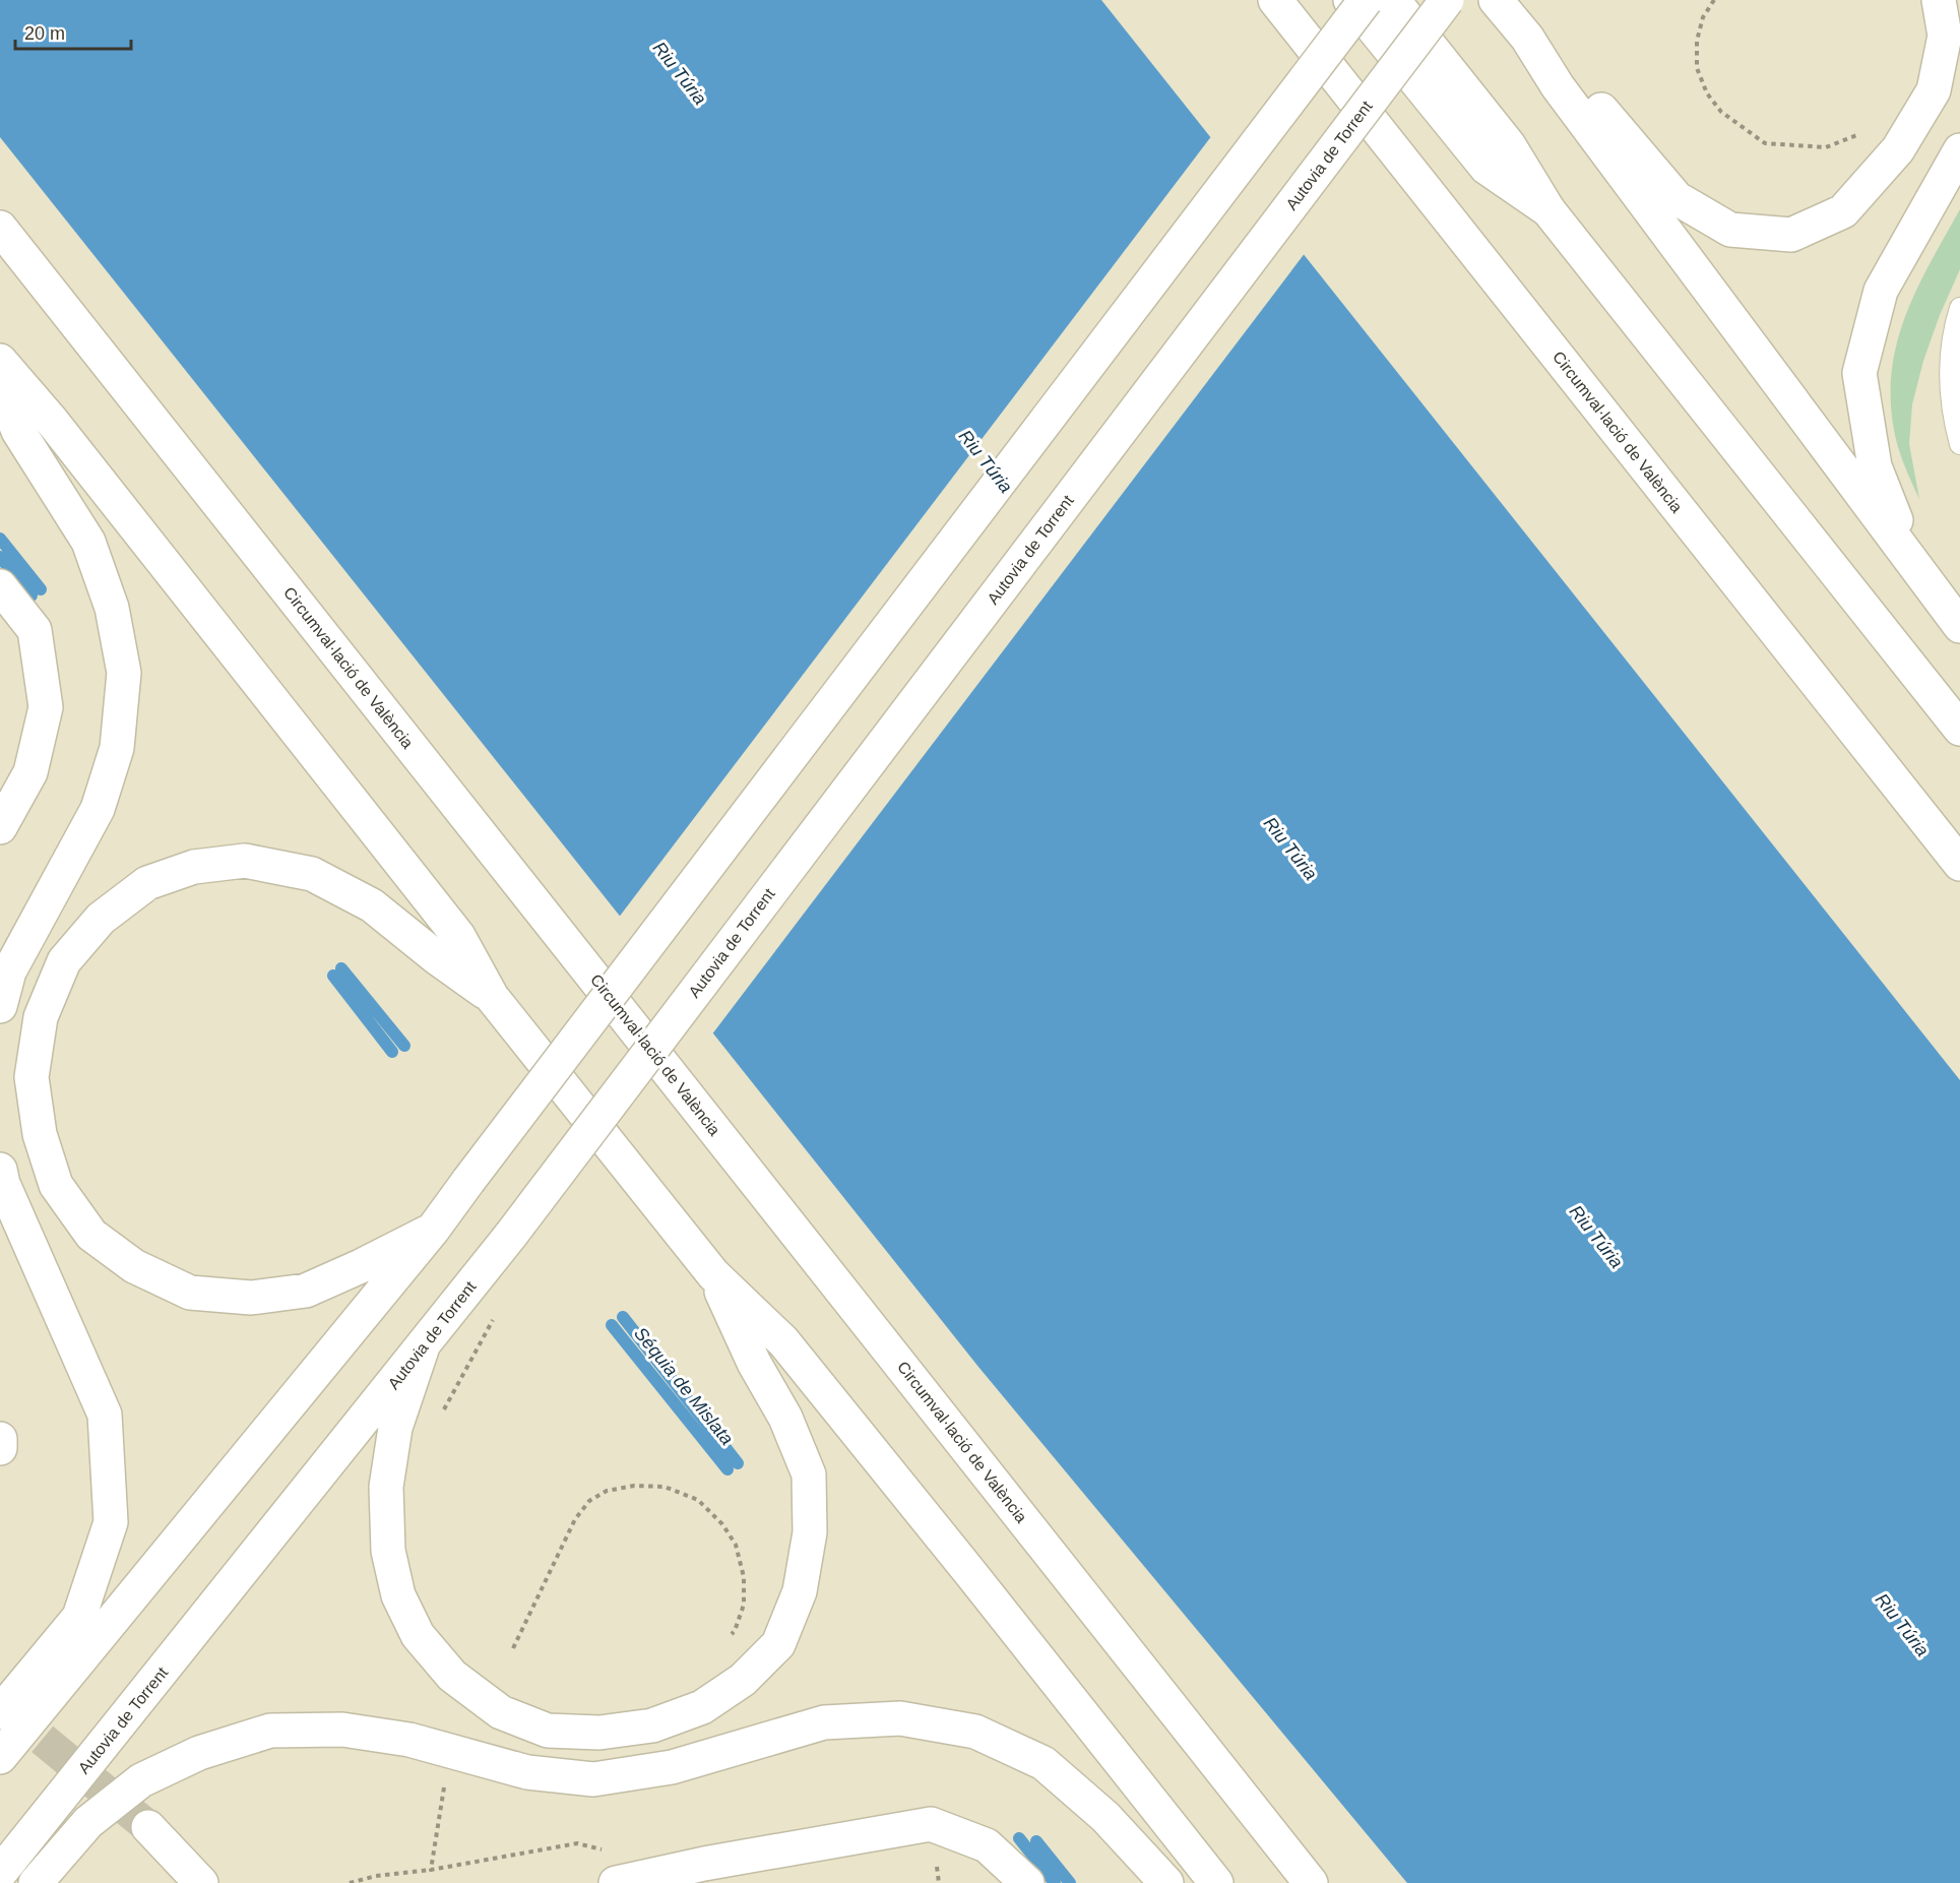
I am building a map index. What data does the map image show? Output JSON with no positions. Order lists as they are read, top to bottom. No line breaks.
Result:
{"streets":{"main road":["Autovia de Torrent","Circumval·lació de València"]},"water":["Riu Túria","Séquia de Mislata"],"scale_bar":"20 m"}
